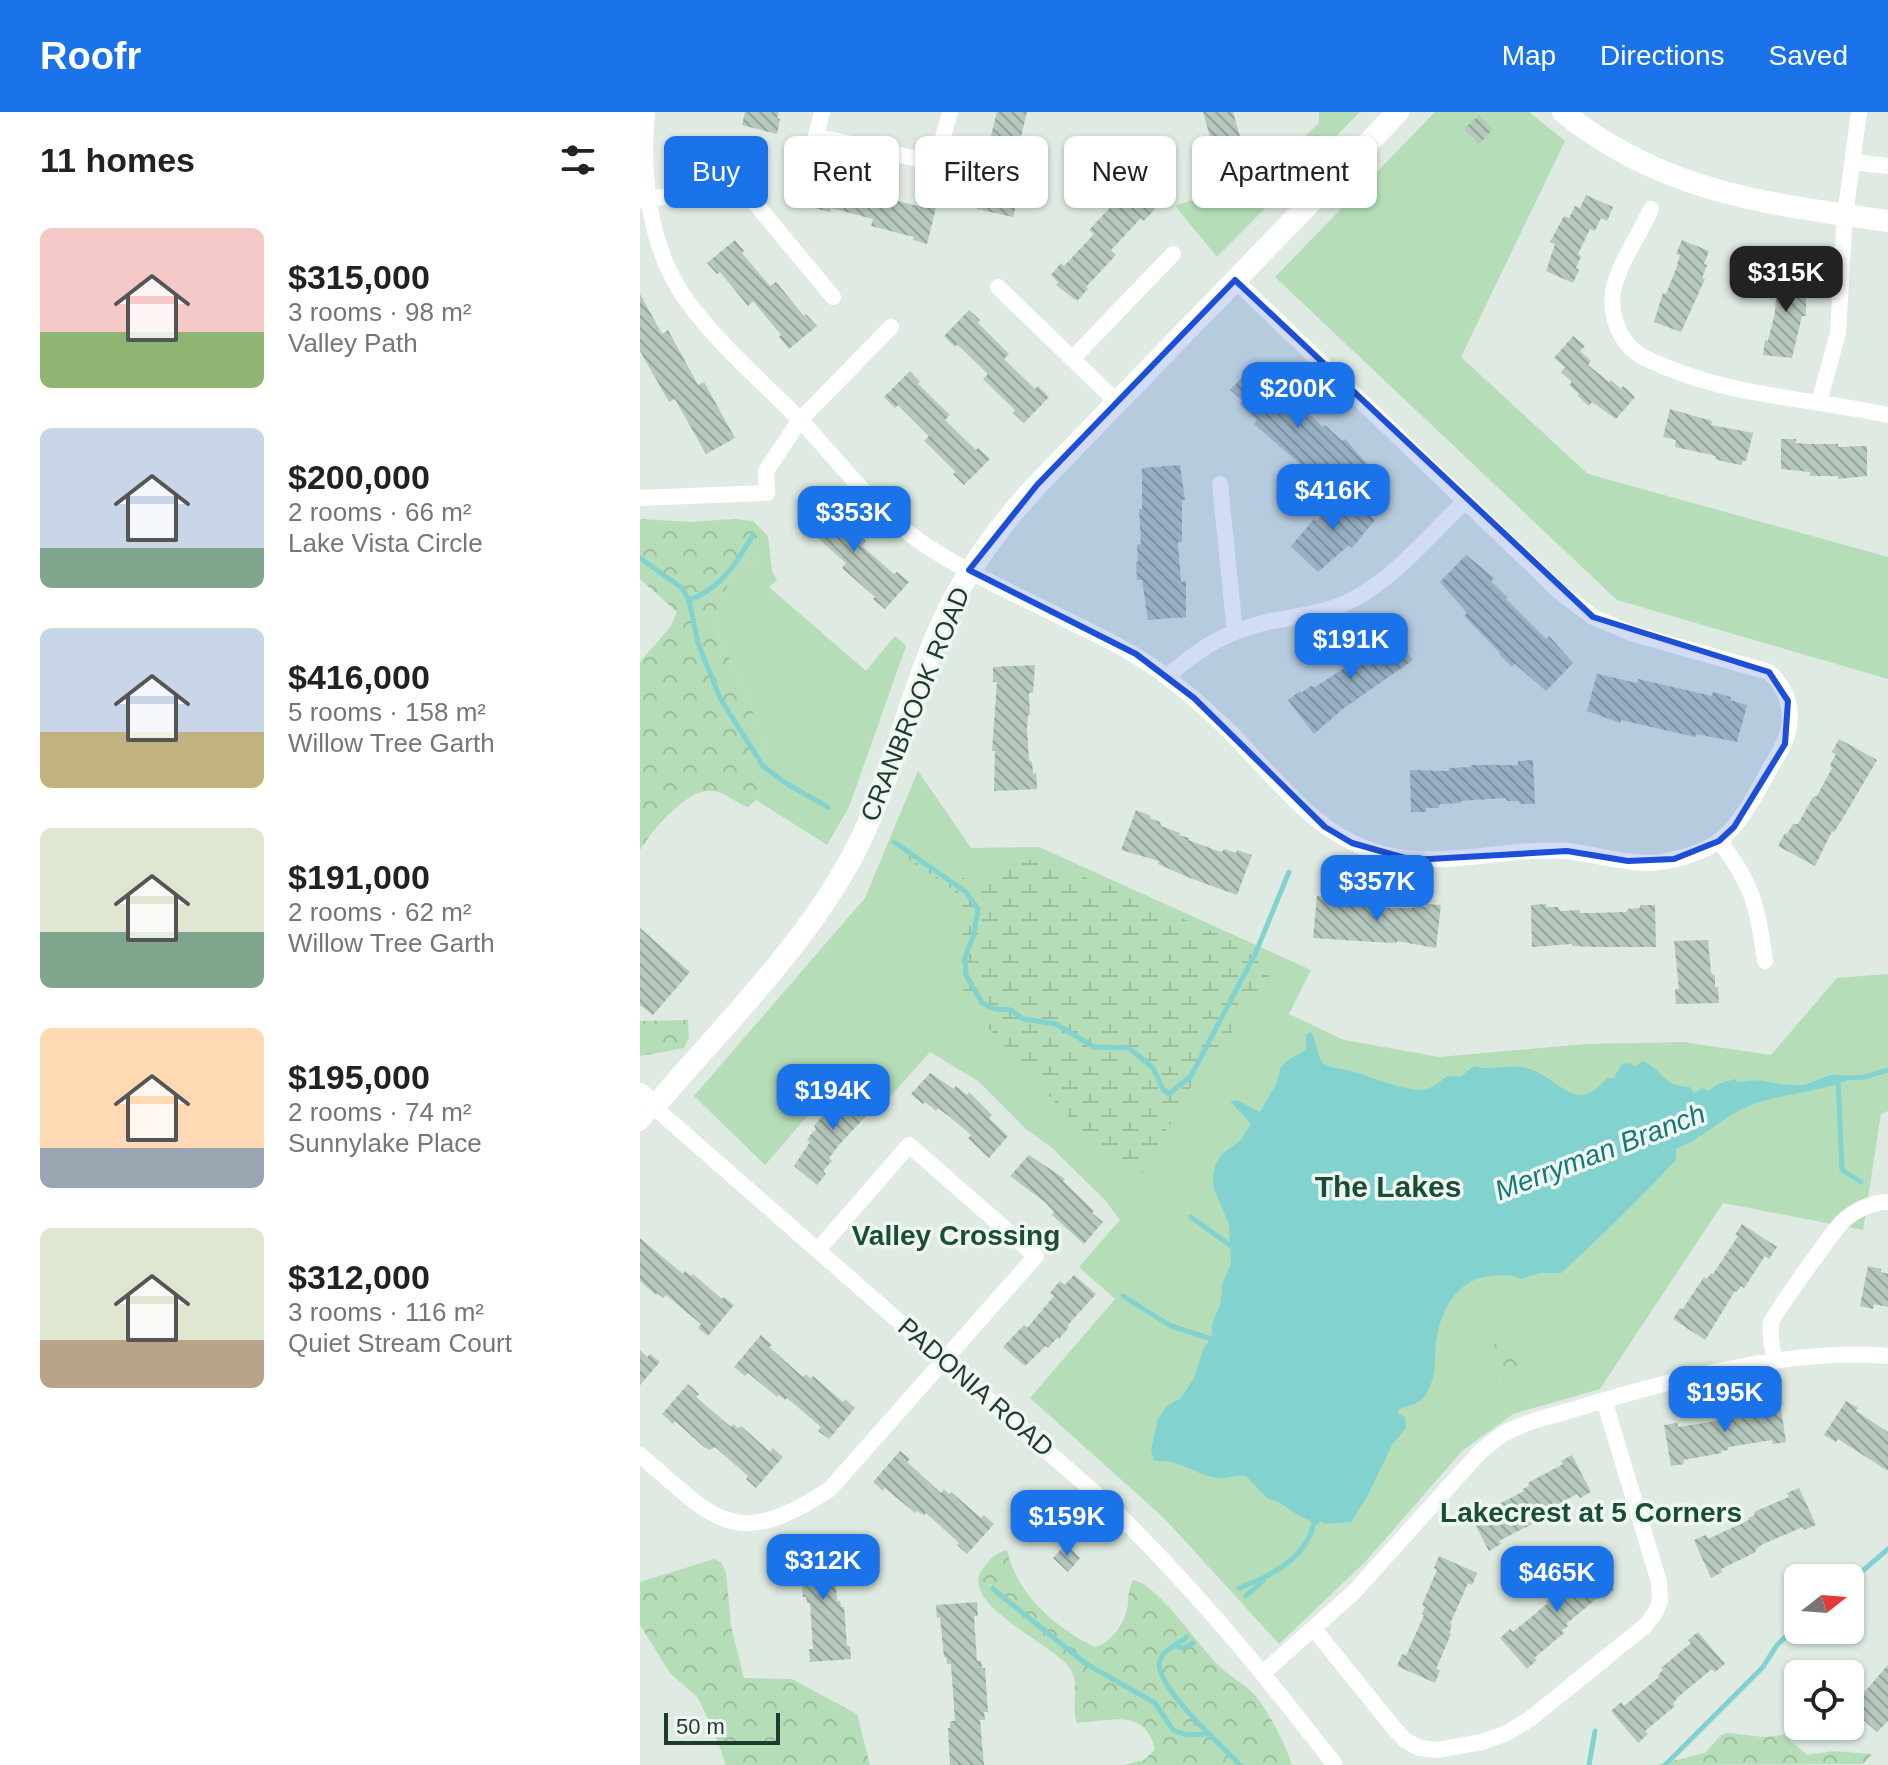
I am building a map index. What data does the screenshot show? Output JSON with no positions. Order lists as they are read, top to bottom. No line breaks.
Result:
{"streets":{"street":["CRANBROOK ROAD","PADONIA ROAD"]},"crossings":[["CRANBROOK ROAD","PADONIA ROAD"]],"districts":["The Lakes","Valley Crossing","Lakecrest at 5 Corners"],"water":["Merryman Branch"],"scale_bar":"50 m","north":"right","page":{"header":"Roofr","nav":["Map","Directions","Saved"],"heading":"11 homes","chip":["Buy","Rent","Filters","New","Apartment"],"list":[{"name":"$315,000","note":"3 rooms · 98 m² · Valley Path"},{"name":"$200,000","note":"2 rooms · 66 m² · Lake Vista Circle"},{"name":"$416,000","note":"5 rooms · 158 m² · Willow Tree Garth"},{"name":"$191,000","note":"2 rooms · 62 m² · Willow Tree Garth"},{"name":"$195,000","note":"2 rooms · 74 m² · Sunnylake Place"},{"name":"$312,000","note":"3 rooms · 116 m² · Quiet Stream Court"}],"price":["$315K","$200K","$416K","$353K","$191K","$357K","$194K","$195K","$159K","$312K","$465K"],"scale":"50 m"}}
